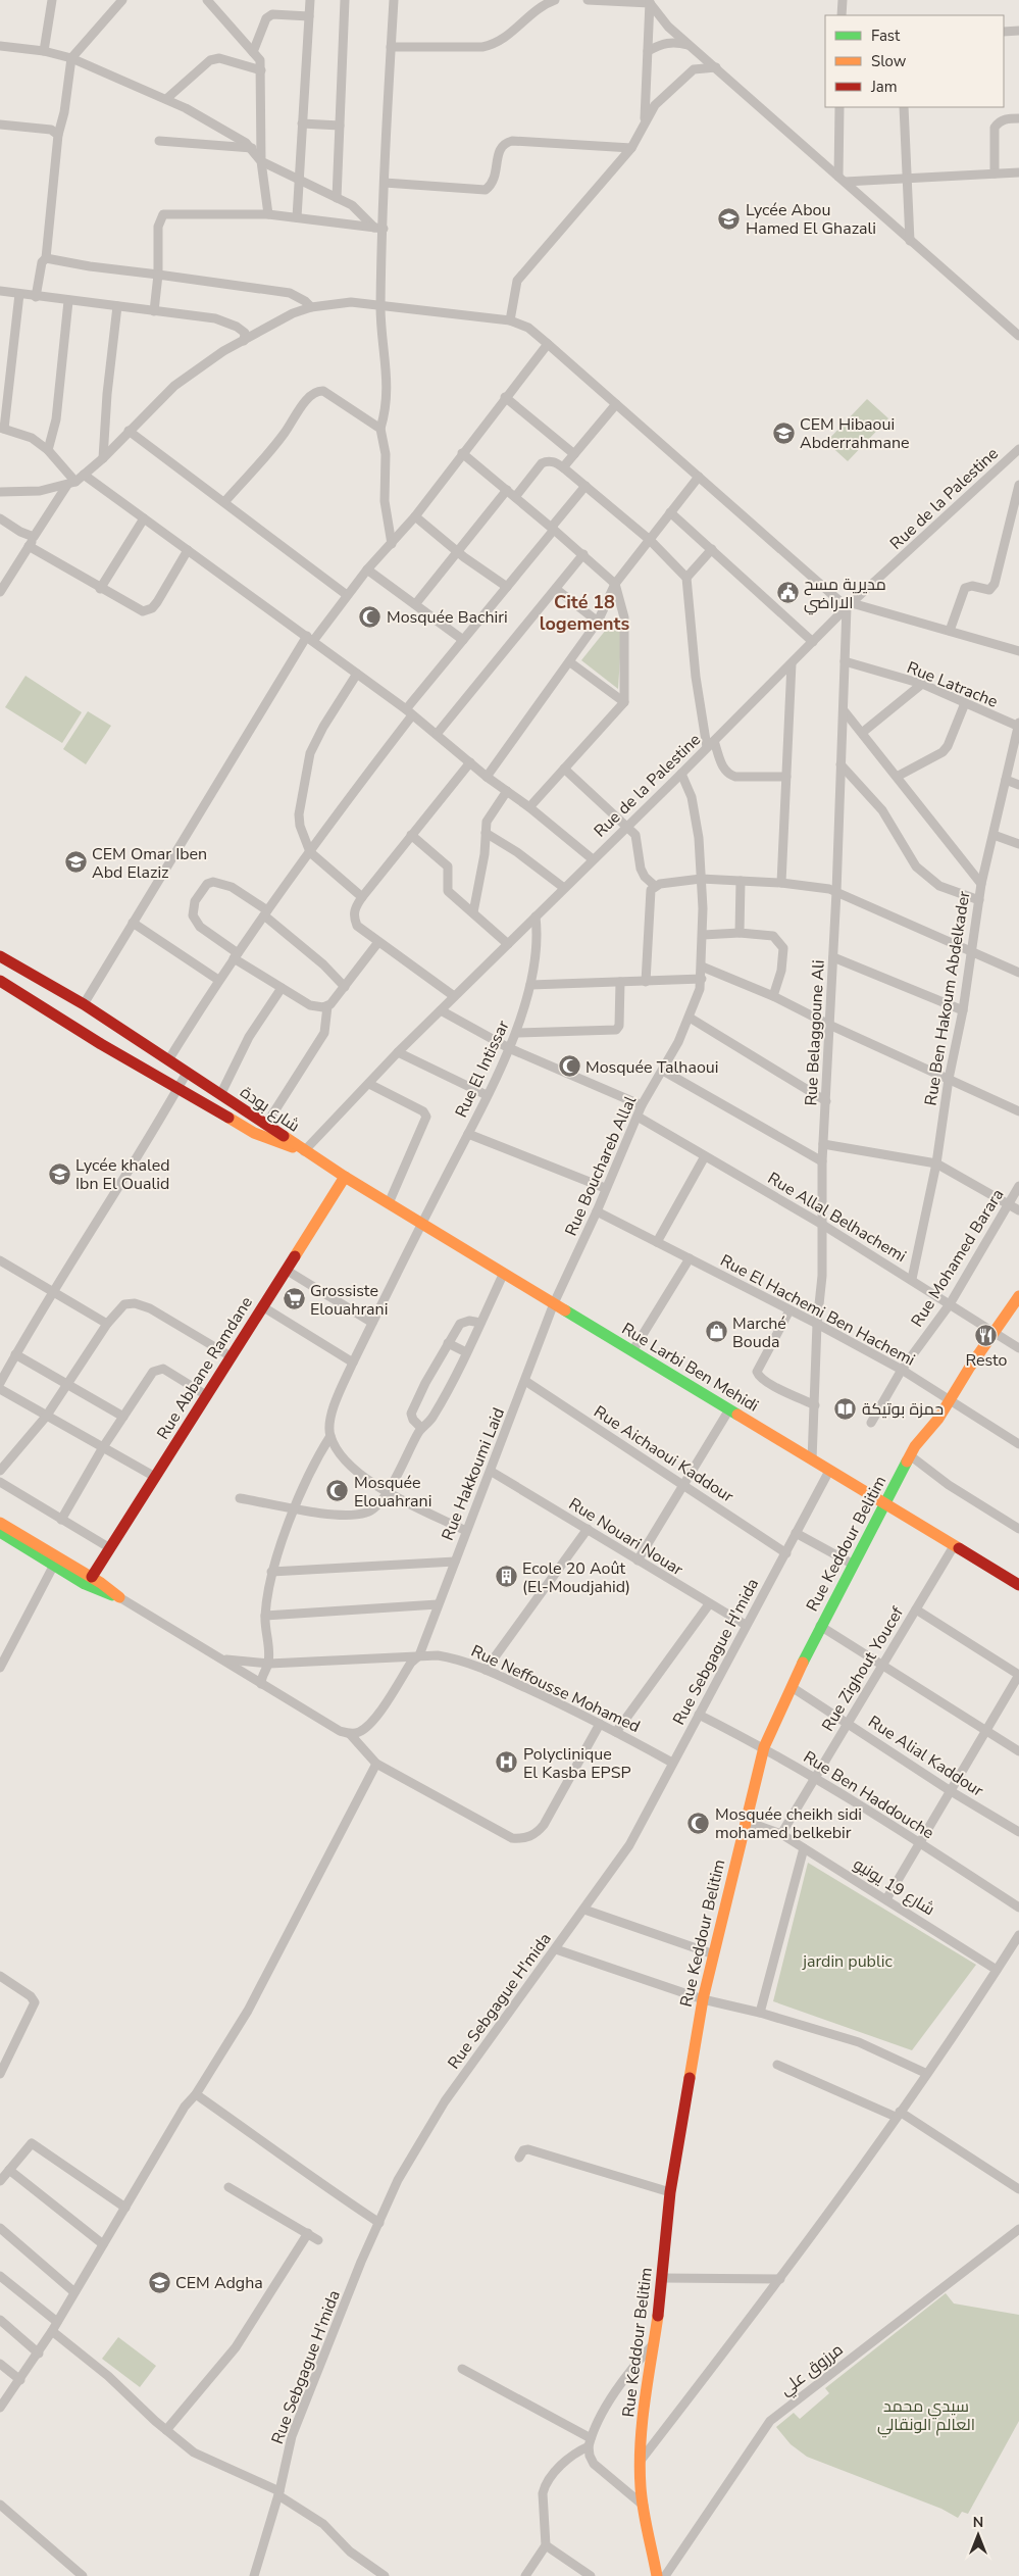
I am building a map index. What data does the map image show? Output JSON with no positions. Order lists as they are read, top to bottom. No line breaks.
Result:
{"streets":{"street":["Rue de la Palestine","Rue Latrache","Rue Ben Hakoum Abdelkader","Rue Belaggoune Ali","Rue El Intissar","شارع بودة","Rue Bouchareb Allal","Rue Allal Belhachemi","Rue Mohamed Barara","Rue El Hachemi Ben Hachemi","Rue Larbi Ben Mehidi","Rue Abbane Ramdane","Rue Aichaoui Kaddour","Rue Hakkoumi Laid","Rue Nouari Nouar","Rue Keddour Belitim","Rue Sebgague H'mida","Rue Zighout Youcef","Rue Neffousse Mohamed","Rue Alial Kaddour","Rue Ben Haddouche","شارع 19 يونيو","مرزوق علي"]},"crossings":[["Rue de la Palestine","Rue Belaggoune Ali"],["Rue de la Palestine","Rue El Intissar"],["Rue de la Palestine","شارع بودة"],["Rue de la Palestine","Rue Bouchareb Allal"],["Rue de la Palestine","Rue Larbi Ben Mehidi"],["Rue Latrache","Rue Ben Hakoum Abdelkader"],["Rue Latrache","Rue Belaggoune Ali"],["Rue Ben Hakoum Abdelkader","Rue Allal Belhachemi"],["Rue Belaggoune Ali","Rue Allal Belhachemi"],["Rue Belaggoune Ali","Rue El Hachemi Ben Hachemi"],["Rue Belaggoune Ali","Rue Larbi Ben Mehidi"],["Rue El Intissar","Rue Larbi Ben Mehidi"],["Rue El Intissar","Rue Neffousse Mohamed"],["شارع بودة","Rue Larbi Ben Mehidi"],["Rue Bouchareb Allal","Rue Allal Belhachemi"],["Rue Bouchareb Allal","Rue El Hachemi Ben Hachemi"],["Rue Bouchareb Allal","Rue Larbi Ben Mehidi"],["Rue Bouchareb Allal","Rue Hakkoumi Laid"],["Rue Allal Belhachemi","Rue Mohamed Barara"],["Rue Allal Belhachemi","Rue Keddour Belitim"],["Rue Mohamed Barara","Rue El Hachemi Ben Hachemi"],["Rue El Hachemi Ben Hachemi","Rue Keddour Belitim"],["Rue Larbi Ben Mehidi","Rue Abbane Ramdane"],["Rue Larbi Ben Mehidi","Rue Hakkoumi Laid"],["Rue Larbi Ben Mehidi","Rue Keddour Belitim"],["Rue Larbi Ben Mehidi","Rue Sebgague H'mida"],["Rue Larbi Ben Mehidi","Rue Zighout Youcef"],["Rue Aichaoui Kaddour","Rue Hakkoumi Laid"],["Rue Aichaoui Kaddour","Rue Sebgague H'mida"],["Rue Hakkoumi Laid","Rue Nouari Nouar"],["Rue Hakkoumi Laid","Rue Neffousse Mohamed"],["Rue Nouari Nouar","Rue Sebgague H'mida"],["Rue Keddour Belitim","Rue Alial Kaddour"],["Rue Keddour Belitim","Rue Ben Haddouche"],["Rue Keddour Belitim","شارع 19 يونيو"],["Rue Sebgague H'mida","Rue Neffousse Mohamed"],["Rue Sebgague H'mida","Rue Ben Haddouche"],["Rue Zighout Youcef","Rue Alial Kaddour"],["Rue Zighout Youcef","Rue Ben Haddouche"],["Rue Zighout Youcef","شارع 19 يونيو"]],"districts":["Cité 18 logements"],"parks":["jardin public","سيدي محمد العالم الونقالي"],"places":{"school or university":["Lycée Abou Hamed El Ghazali","CEM Hibaoui Abderrahmane","CEM Omar Iben Abd Elaziz","Lycée khaled Ibn El Oualid","CEM Adgha"],"public building":["مديرية مسح الاراضي"],"mosque":["Mosquée Bachiri","Mosquée Talhaoui","Mosquée Elouahrani","Mosquée cheikh sidi mohamed belkebir"],"supermarket":["Grossiste Elouahrani"],"shop":["Marché Bouda"],"restaurant":["Resto"],"library":["حمزة بوتيكة"],"building":["Ecole 20 Août (El-Moudjahid)"],"hospital":["Polyclinique El Kasba EPSP"]},"legend":["Fast","Slow","Jam"],"north":"top"}
